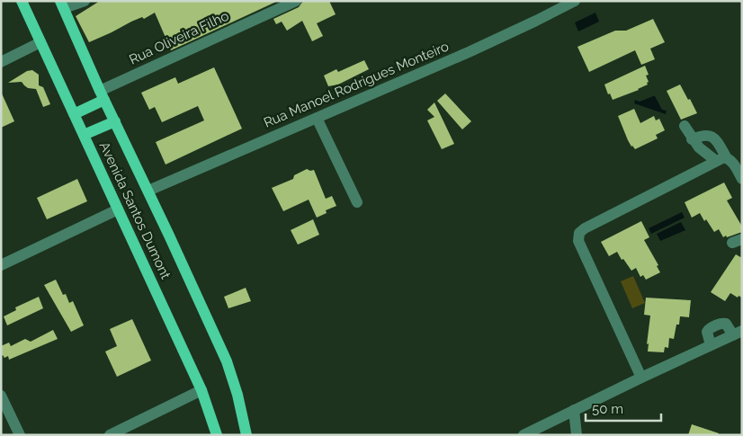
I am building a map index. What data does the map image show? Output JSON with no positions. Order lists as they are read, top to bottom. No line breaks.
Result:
{"streets":{"main road":["Avenida Santos Dumont"],"street":["Rua Oliveira Filho","Rua Manoel Rodrigues Monteiro"]},"crossings":[["Rua Oliveira Filho","Avenida Santos Dumont"],["Rua Manoel Rodrigues Monteiro","Avenida Santos Dumont"]],"scale_bar":"50 m"}
